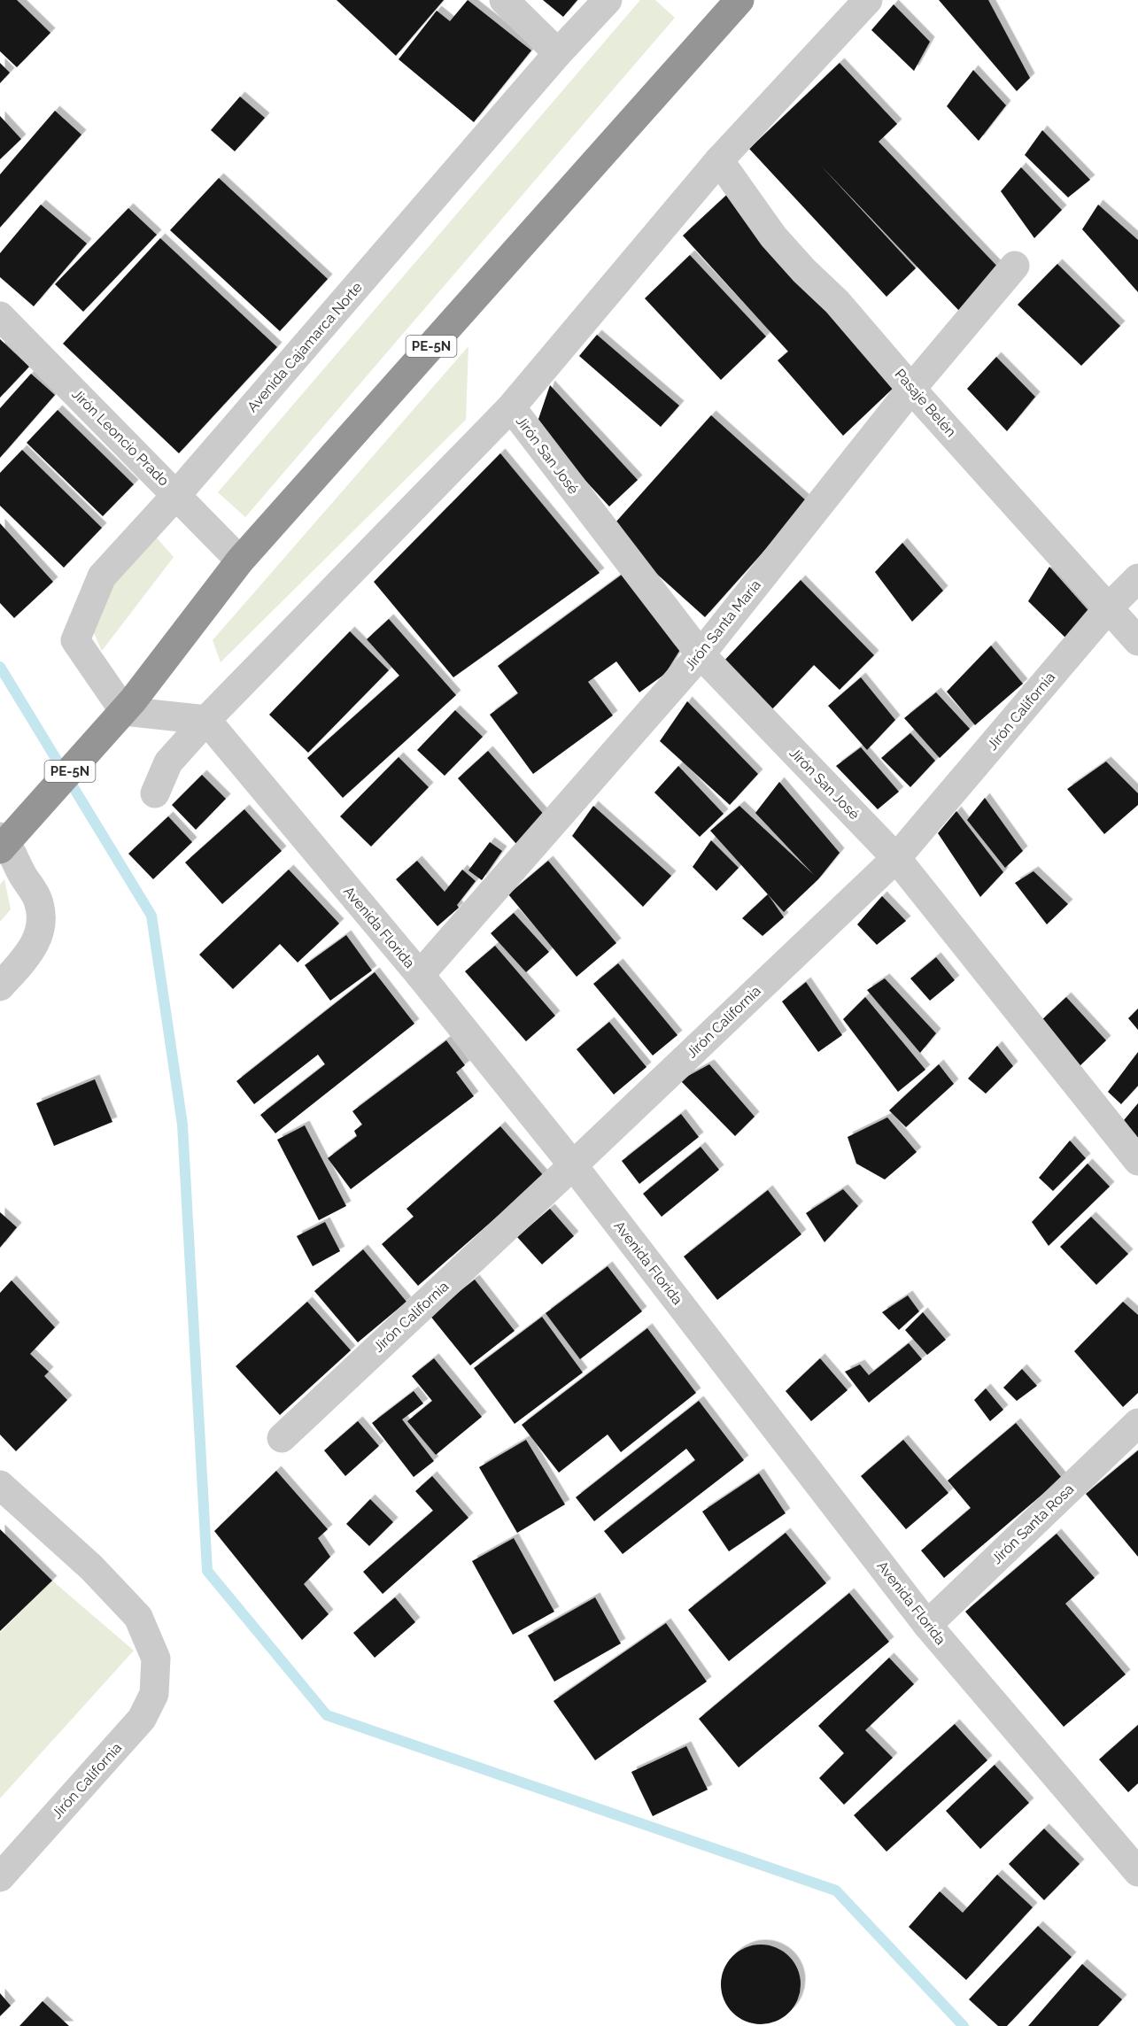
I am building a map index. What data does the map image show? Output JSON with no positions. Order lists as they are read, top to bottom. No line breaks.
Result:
{"streets":{"highway":["PE-5N"],"street":["Avenida Cajamarca Norte","Pasaje Belén","Jirón Leoncio Prado","Jirón San José","Jirón Santa María","Jirón California","Avenida Florida","Jirón Santa Rosa"]},"crossings":[["PE-5N","Avenida Cajamarca Norte"],["PE-5N","Jirón Leoncio Prado"],["Avenida Cajamarca Norte","Jirón Leoncio Prado"],["Pasaje Belén","Jirón Santa María"],["Pasaje Belén","Jirón California"],["Jirón San José","Jirón Santa María"],["Jirón San José","Jirón California"],["Jirón Santa María","Avenida Florida"],["Jirón California","Avenida Florida"],["Avenida Florida","Jirón Santa Rosa"]]}
